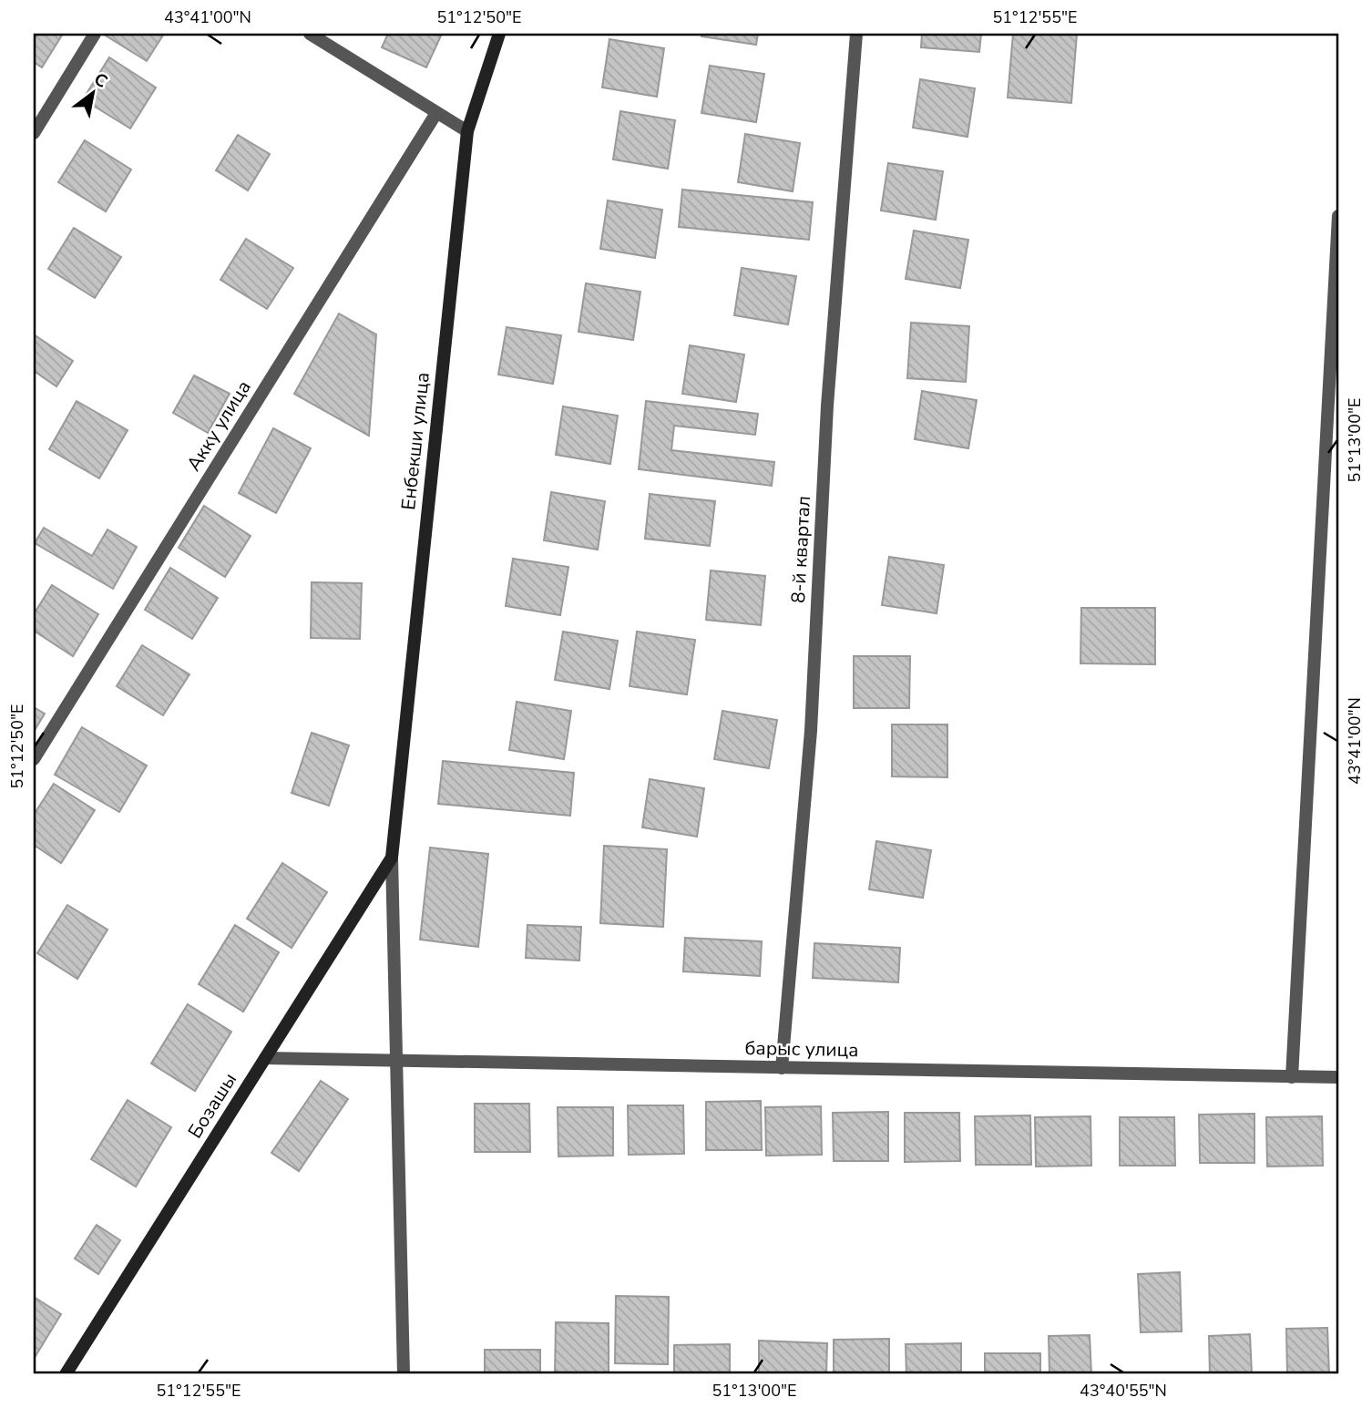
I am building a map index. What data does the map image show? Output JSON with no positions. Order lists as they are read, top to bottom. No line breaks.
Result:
{"streets":{"street":["Акку улица","Енбекши улица","8-й квартал","барыс улица","Бозашы"]},"crossings":[["Енбекши улица","Бозашы"],["8-й квартал","барыс улица"],["барыс улица","Бозашы"]],"north":"top right","coordinates":["43°41'00\"N","51°12'50\"E","51°12'55\"E","51°13'00\"E","43°40'55\"N"]}
